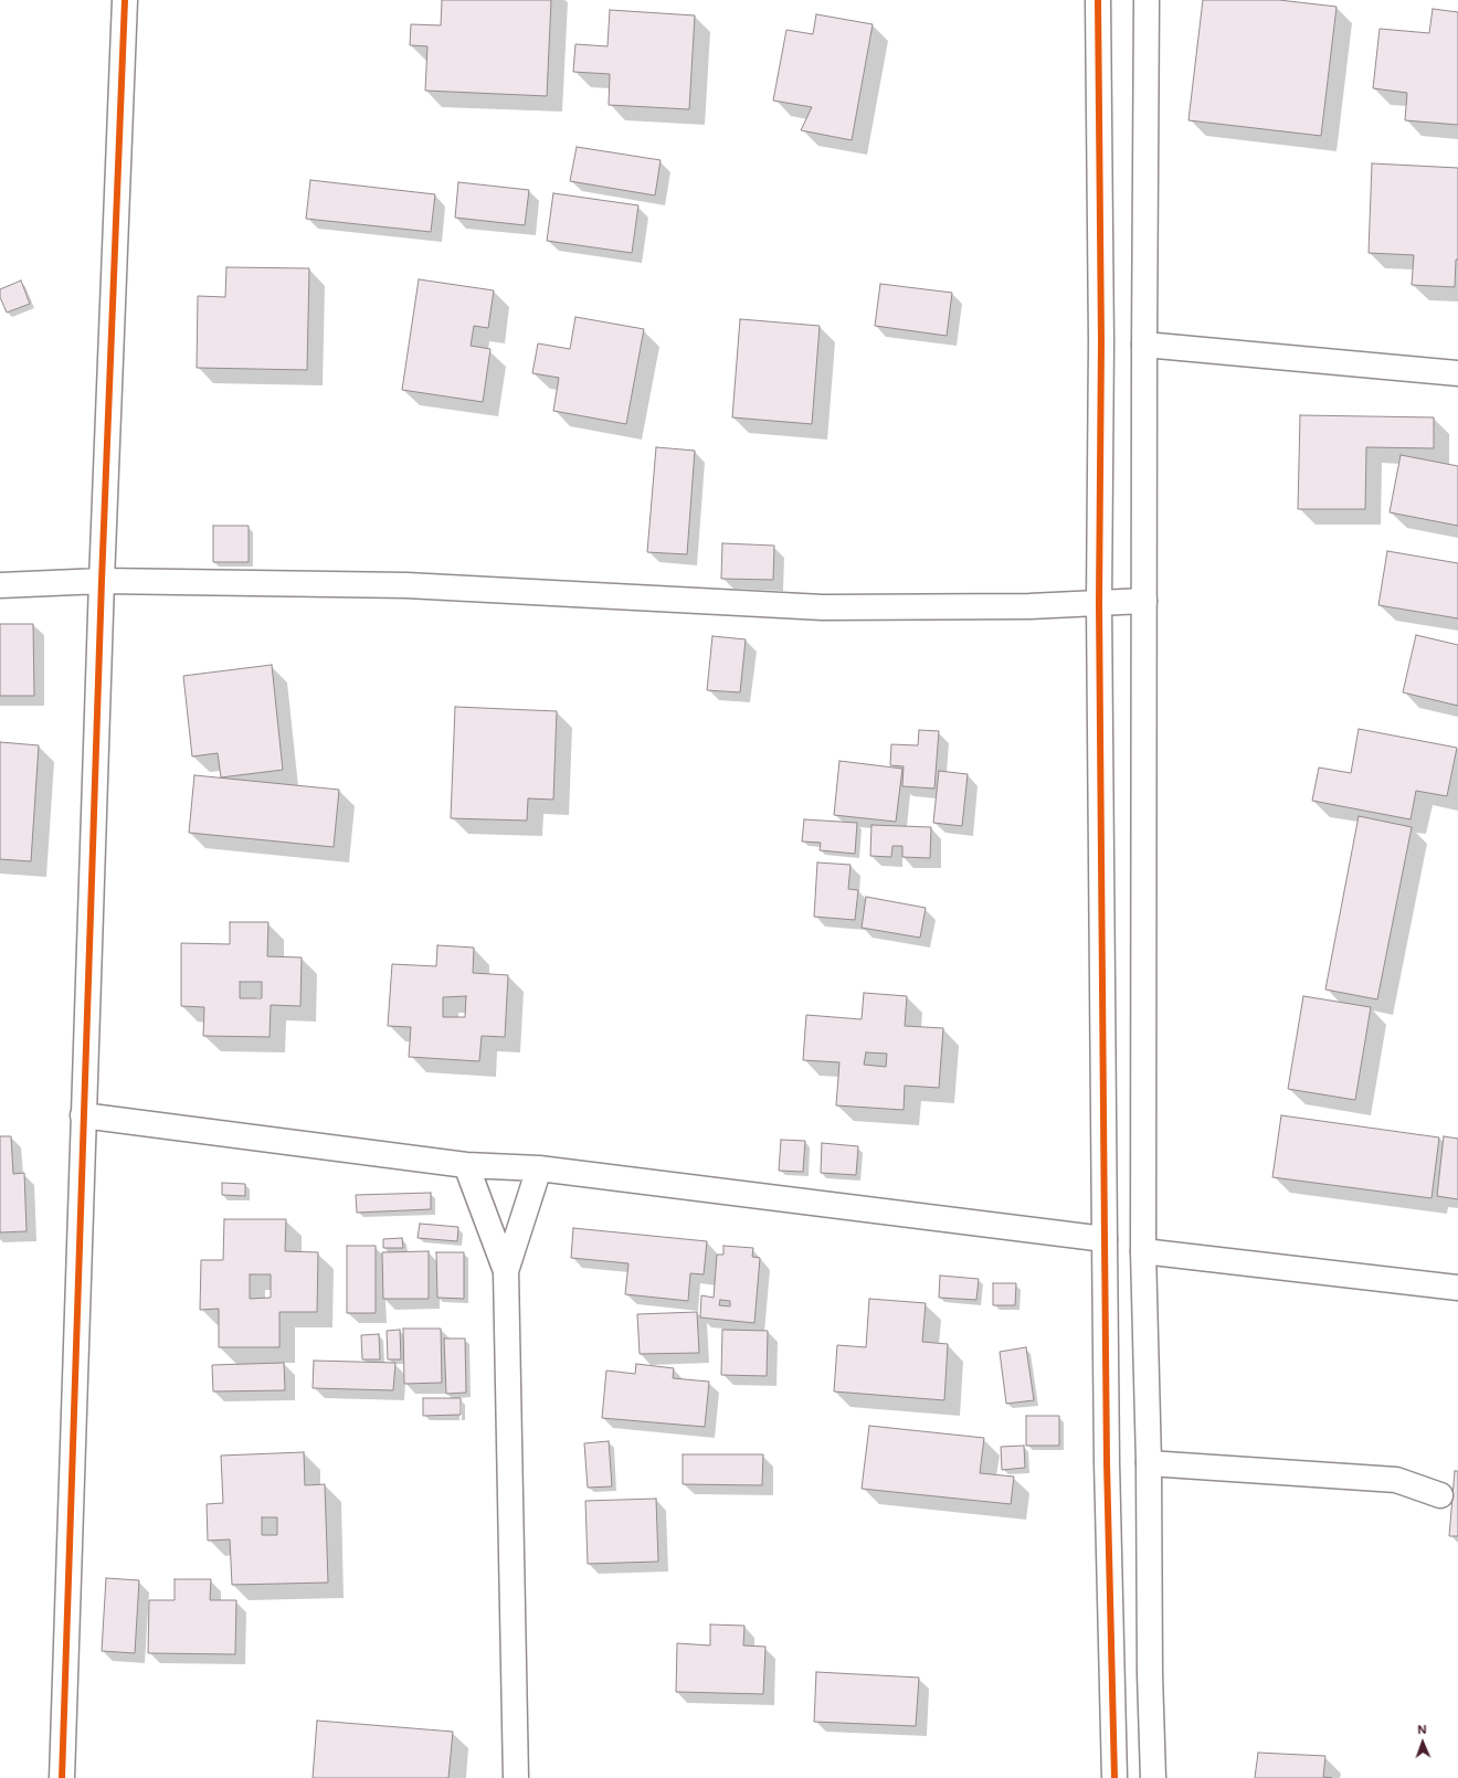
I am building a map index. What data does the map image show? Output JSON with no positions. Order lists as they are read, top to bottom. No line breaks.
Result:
{"north":"top"}
